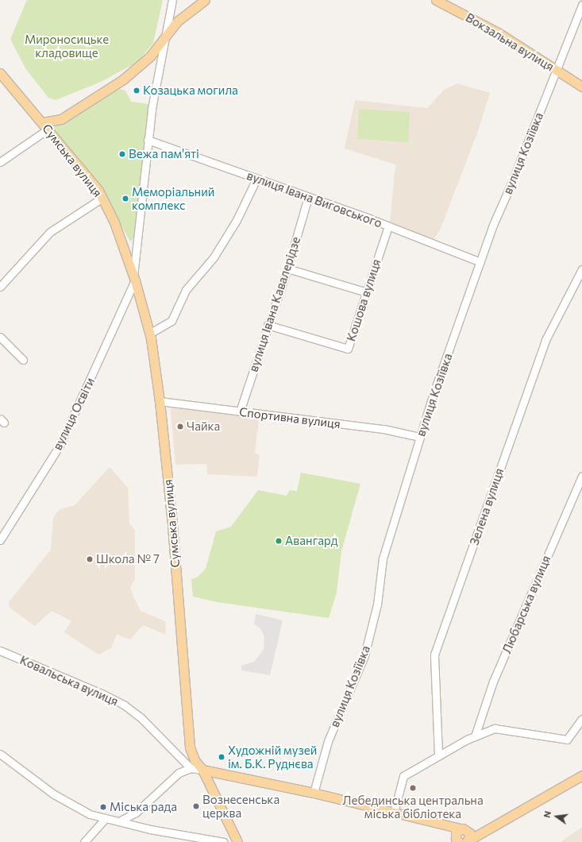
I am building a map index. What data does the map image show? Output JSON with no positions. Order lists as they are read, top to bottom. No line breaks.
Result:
{"streets":{"main road":["Вокзальна вулиця","Сумська вулиця"],"street":["вулиця Козіївка","вулиця Івана Виговського","Кошова вулиця","вулиця Івана Кавалерідзе","вулиця Освіти","Спортивна вулиця","Зелена вулиця","Любарська вулиця","Ковальська вулиця"]},"crossings":[["Вокзальна вулиця","вулиця Козіївка"],["вулиця Козіївка","вулиця Івана Виговського"],["вулиця Козіївка","Спортивна вулиця"],["Сумська вулиця","вулиця Івана Виговського"],["Сумська вулиця","вулиця Освіти"],["Сумська вулиця","Спортивна вулиця"],["вулиця Івана Виговського","Кошова вулиця"],["вулиця Івана Виговського","вулиця Івана Кавалерідзе"],["Кошова вулиця","вулиця Івана Кавалерідзе"],["вулиця Івана Кавалерідзе","Спортивна вулиця"]],"parks":["Мироносицьке кладовище"],"places":["Козацька могила","Вежа пам'яті","Меморіальний комплекс","Чайка","Авангард","Школа № 7","Художній музей ім. Б.К. Руднєва","Лебединська центральна міська бібліотека","Вознесенська церква","Міська рада"],"north":"left"}
